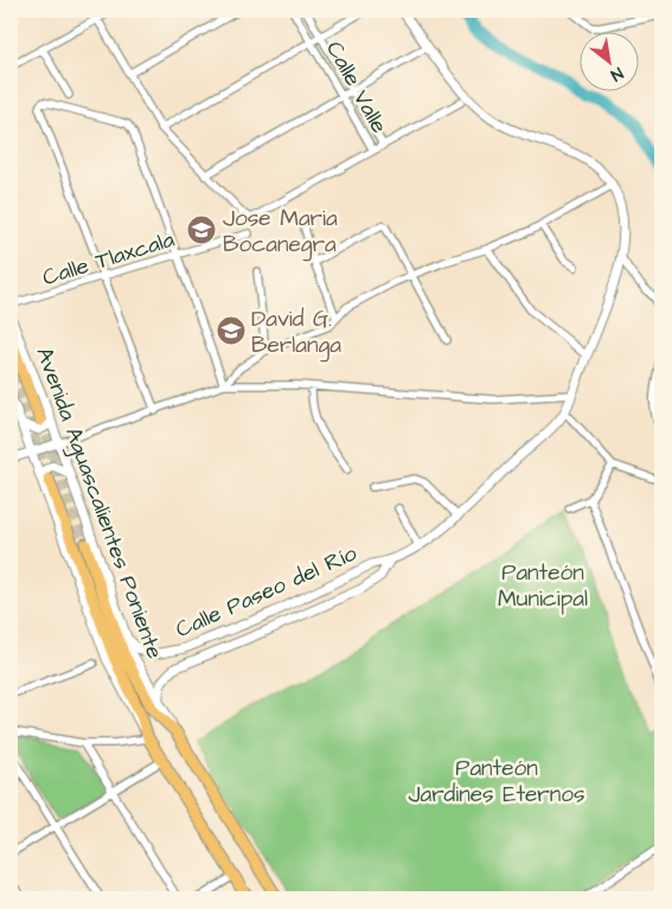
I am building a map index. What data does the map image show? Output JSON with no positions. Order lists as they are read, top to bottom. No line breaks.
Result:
{"streets":{"main road":["Avenida Aguascalientes Poniente"],"street":["Calle Valle","Calle Tlaxcala","Calle Paseo del Río"]},"crossings":[["Avenida Aguascalientes Poniente","Calle Paseo del Río"]],"parks":["Panteón Municipal","Panteón Jardines Eternos"],"places":{"school or university":["Jose Maria Bocanegra","David G. Berlanga"]},"north":"bottom right"}
